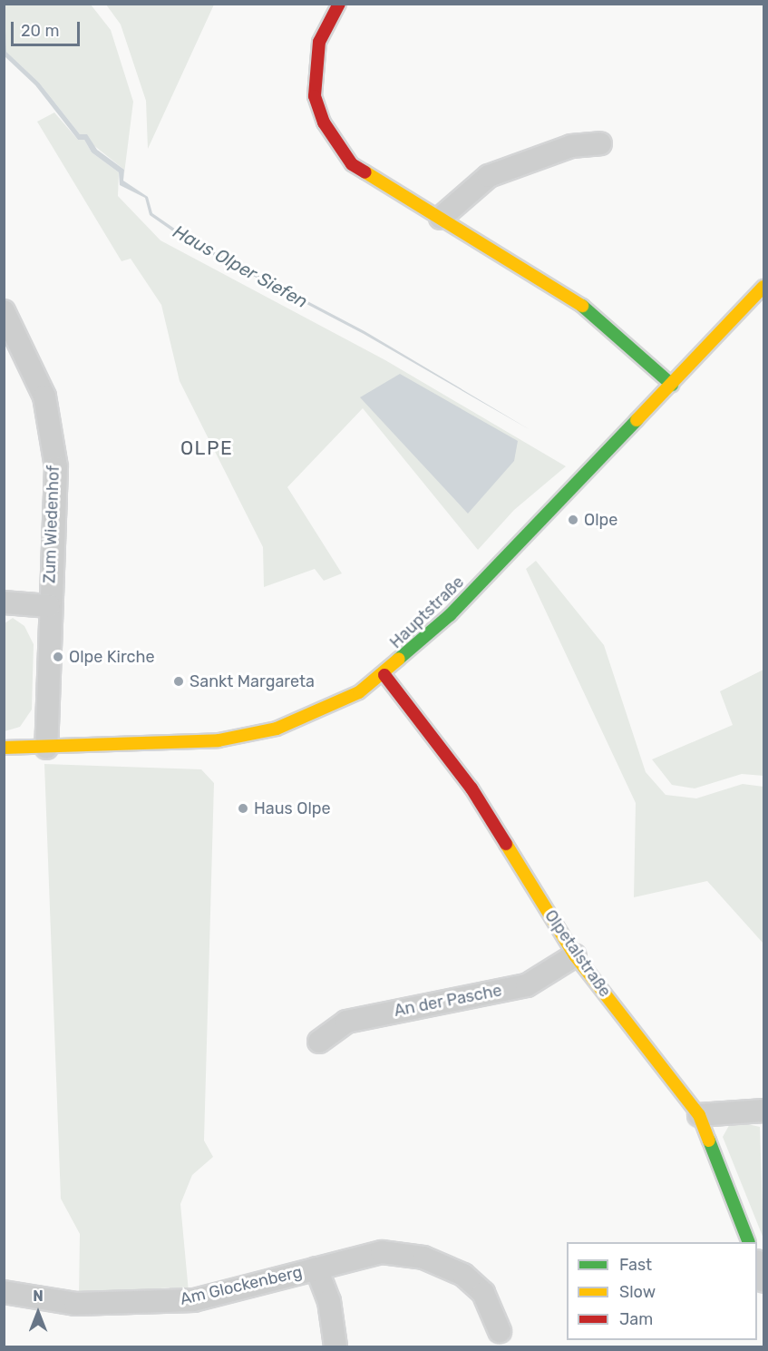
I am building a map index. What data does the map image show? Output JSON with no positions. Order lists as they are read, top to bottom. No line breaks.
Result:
{"streets":{"street":["Zum Wiedenhof","Hauptstraße","Olpetalstraße","An der Pasche","Am Glockenberg"]},"crossings":[["Zum Wiedenhof","Hauptstraße"],["Hauptstraße","Olpetalstraße"],["Olpetalstraße","An der Pasche"]],"districts":["OLPE"],"water":["Haus Olper Siefen"],"places":["Olpe","Olpe Kirche","Sankt Margareta","Haus Olpe"],"legend":["Fast","Slow","Jam"],"scale_bar":"20 m","north":"top"}
